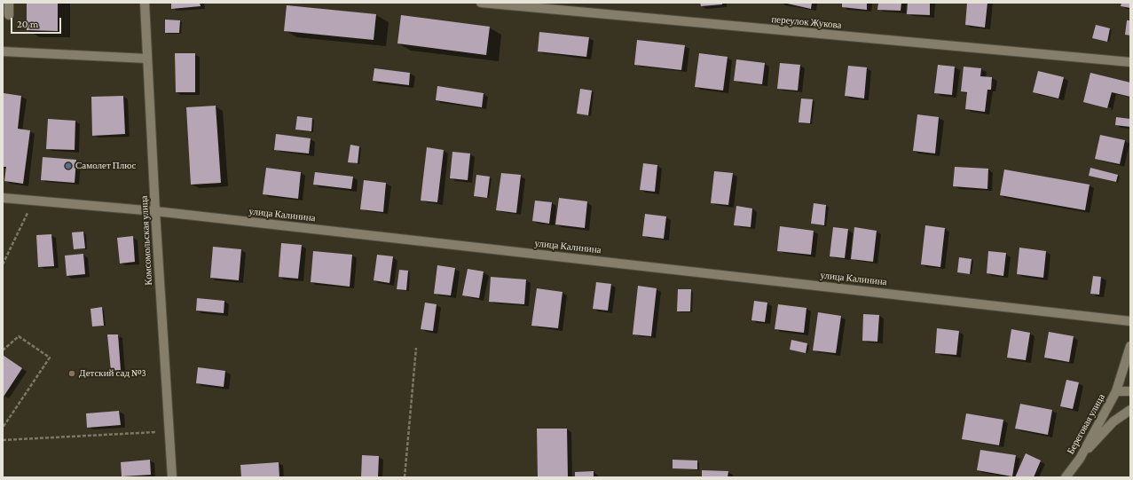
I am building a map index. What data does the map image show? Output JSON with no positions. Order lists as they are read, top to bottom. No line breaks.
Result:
{"streets":{"street":["переулок Жукова","улица Калинина","Комсомольская улица","Береговая улица"]},"crossings":[["улица Калинина","Комсомольская улица"]],"places":["Самолет Плюс","Детский сад №3"],"scale_bar":"20 m"}
